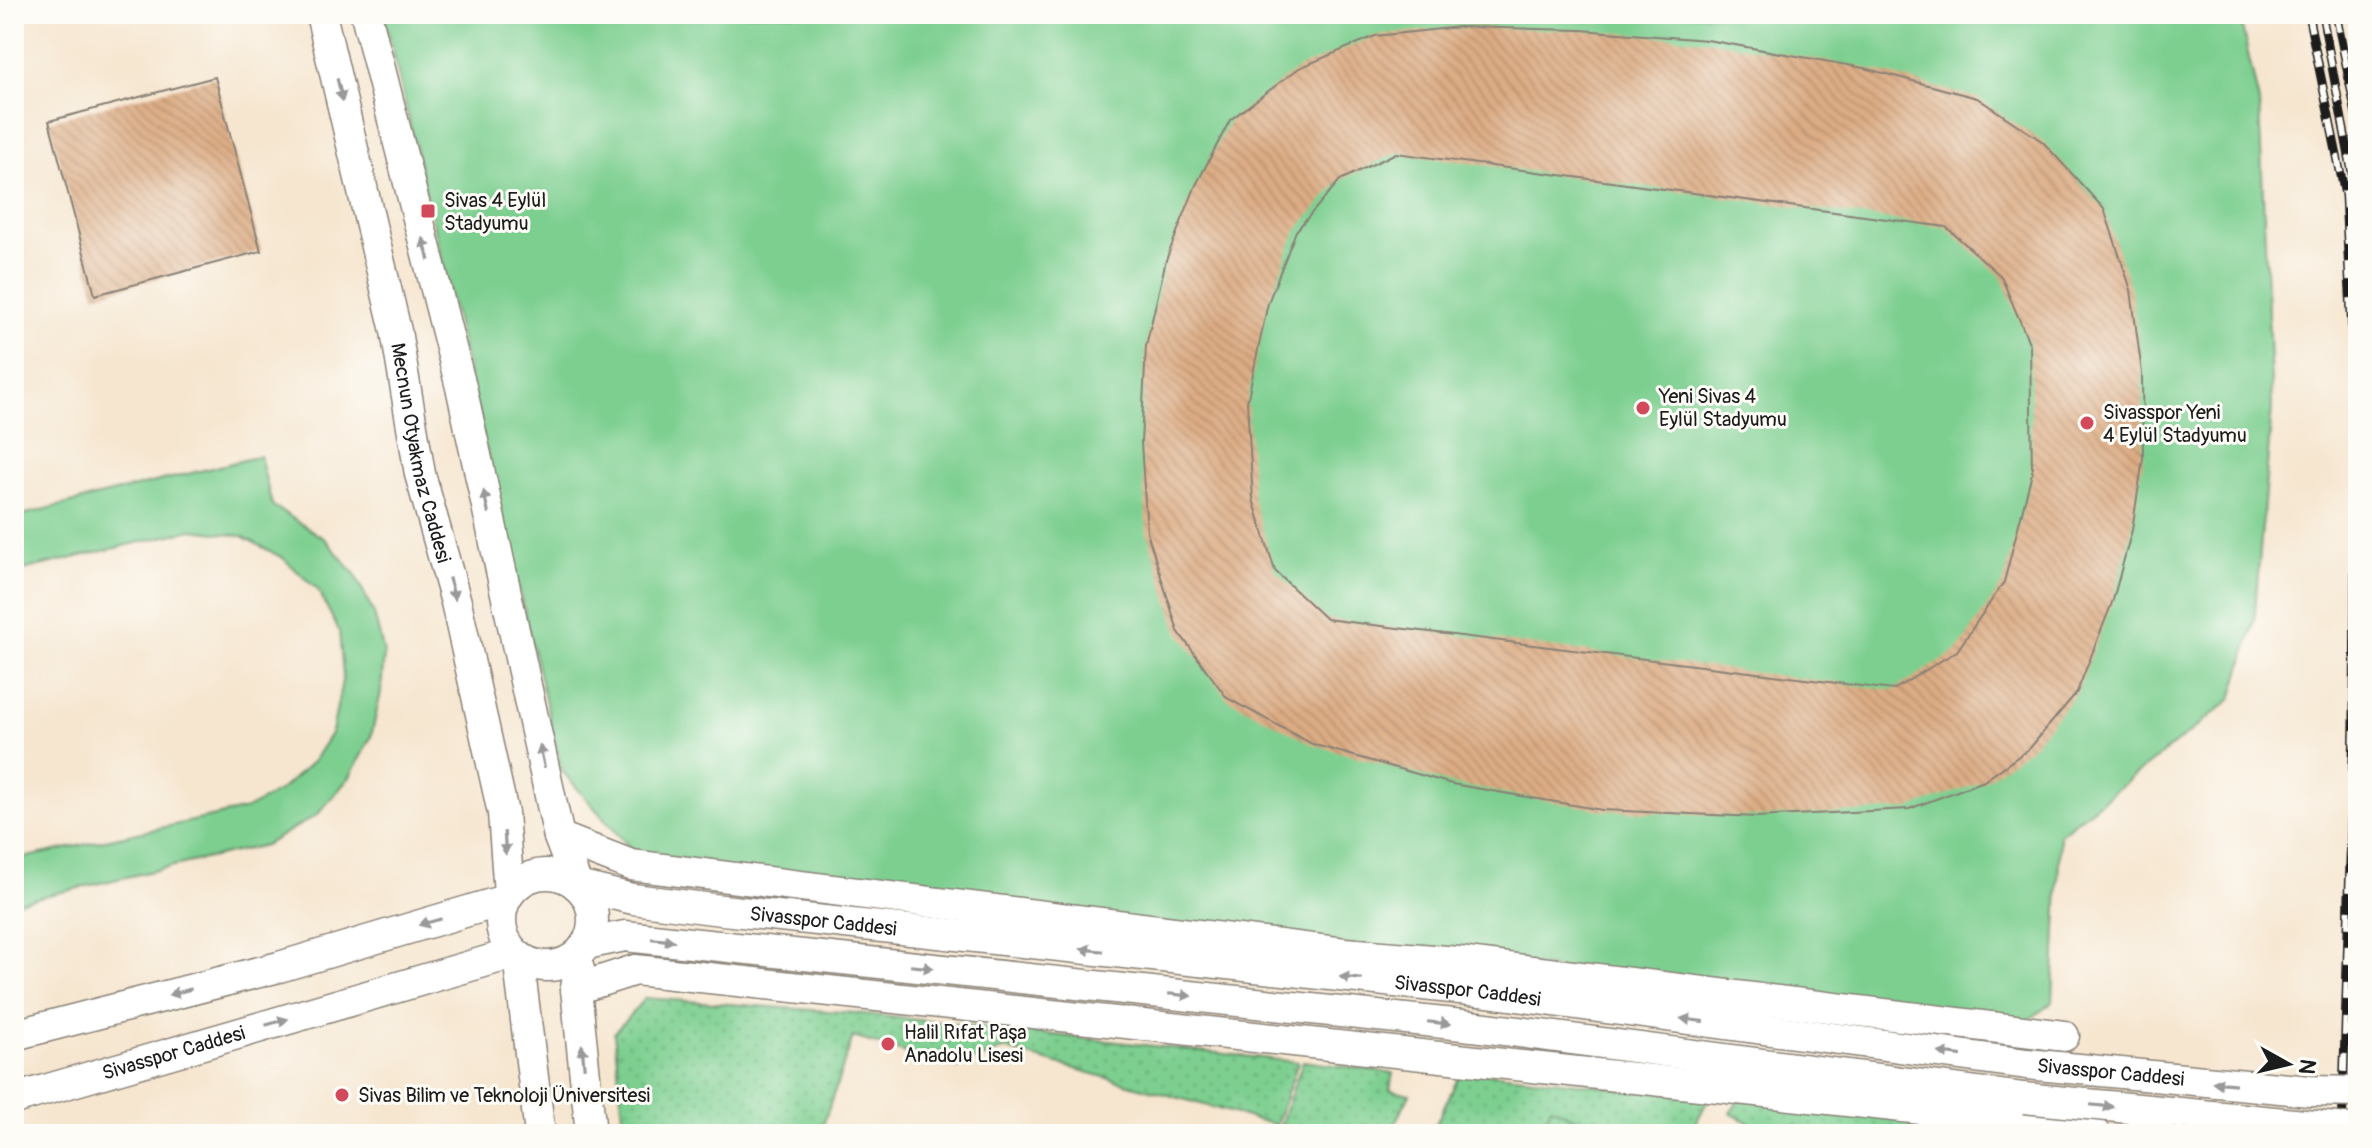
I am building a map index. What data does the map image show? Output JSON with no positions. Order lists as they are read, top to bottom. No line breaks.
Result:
{"streets":{"street":["Mecnun Otyakmaz Caddesi","Sivasspor Caddesi"]},"crossings":[["Mecnun Otyakmaz Caddesi","Sivasspor Caddesi"]],"places":{"transit":["Sivas 4 Eylül Stadyumu"],"other":["Yeni Sivas 4 Eylül Stadyumu","Sivasspor Yeni 4 Eylül Stadyumu","Halil Rıfat Paşa Anadolu Lisesi","Sivas Bilim ve Teknoloji Üniversitesi"]},"north":"right"}
